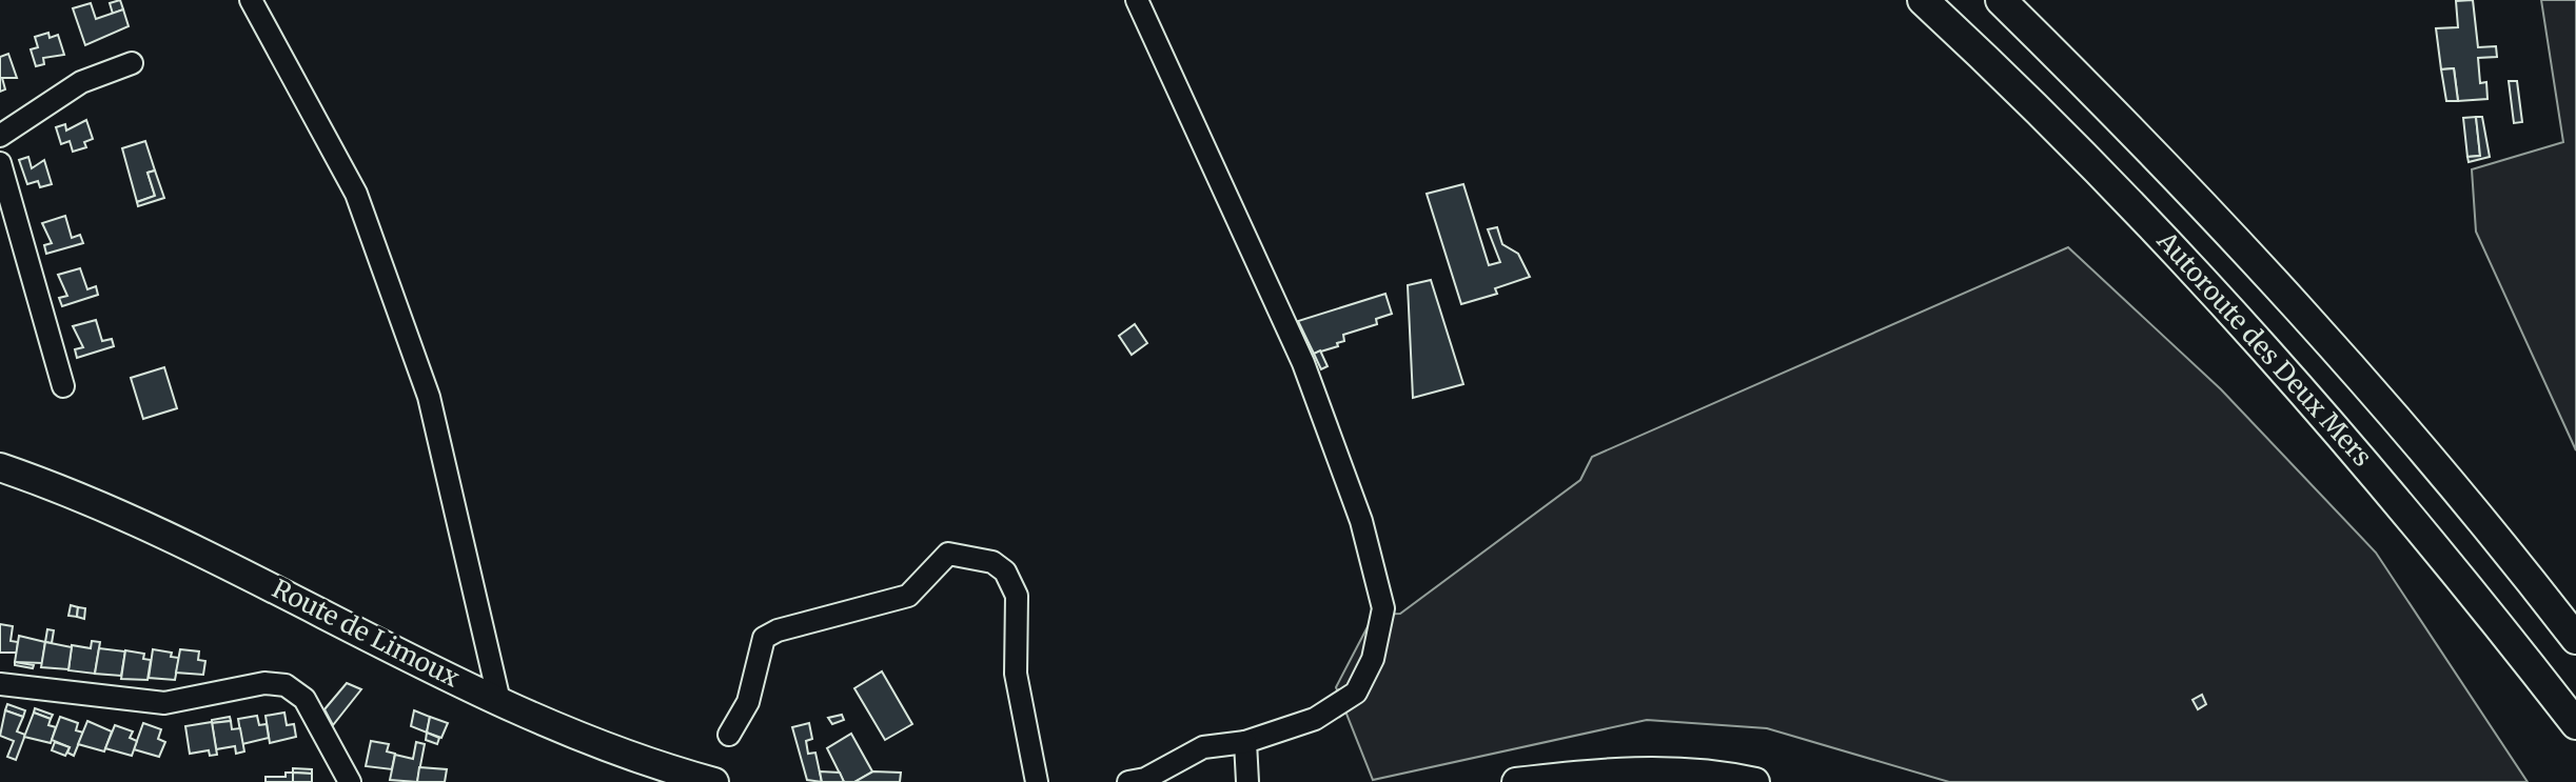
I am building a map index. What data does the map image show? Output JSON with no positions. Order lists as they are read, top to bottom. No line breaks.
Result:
{"streets":{"highway":["Autoroute des Deux Mers"],"main road":["Route de Limoux"]}}
